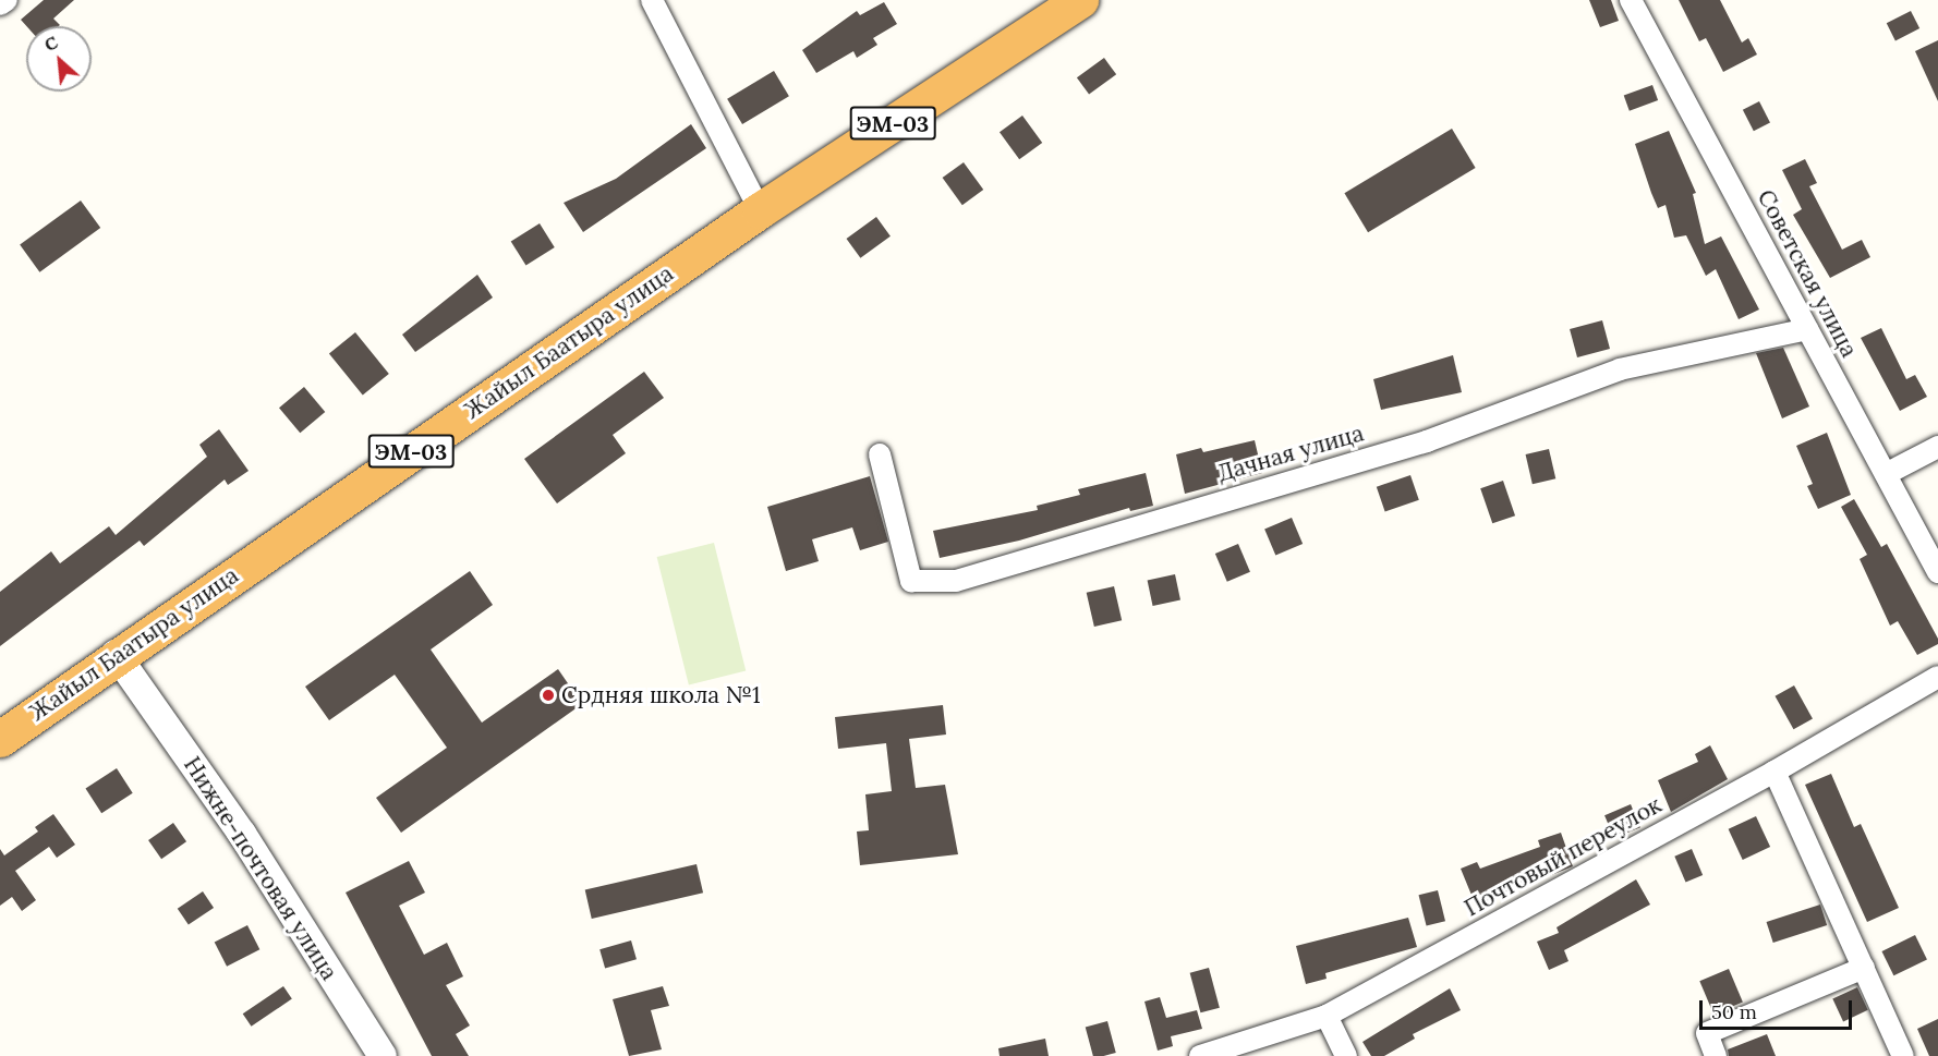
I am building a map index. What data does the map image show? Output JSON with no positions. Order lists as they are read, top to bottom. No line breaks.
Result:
{"streets":{"highway":["ЭМ-03","Жайыл Баатыра улица"],"street":["Советская улица","Дачная улица","Почтовый переулок","Нижне-почтовая улица"]},"crossings":[["Советская улица","Дачная улица"],["Жайыл Баатыра улица","Нижне-почтовая улица"]],"places":["Срдняя школа №1"],"scale_bar":"50 m","north":"top left"}
